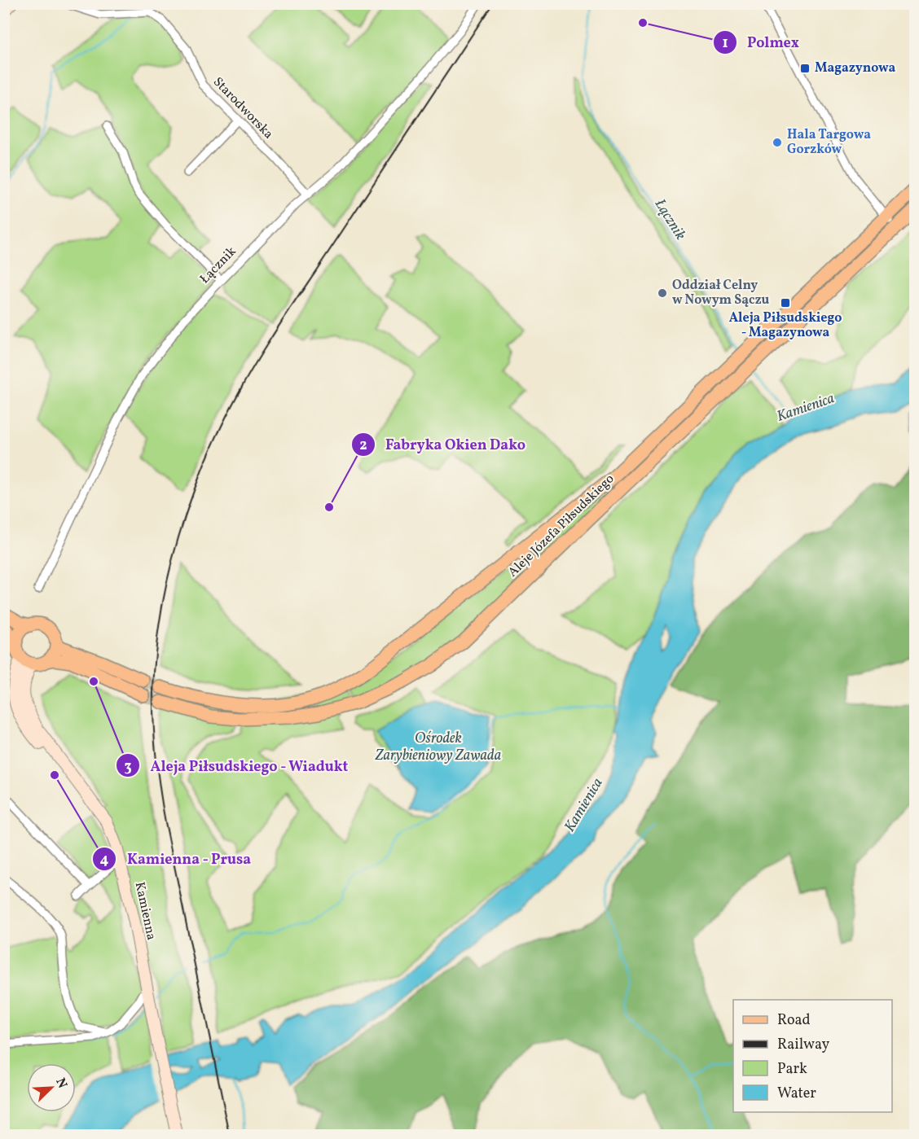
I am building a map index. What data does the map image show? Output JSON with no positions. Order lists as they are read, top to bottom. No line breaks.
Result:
{"streets":{"main road":["Aleje Józefa Piłsudskiego"],"street":["Starodworska","Łącznik","Kamienna"]},"crossings":[["Starodworska","Łącznik"]],"water":["Łącznik","Kamienica","Ośrodek Zarybieniowy Zawada"],"places":{"other":["Polmex","Hala Targowa Gorzków","Oddział Celny w Nowym Sączu","Fabryka Okien Dako","Aleja Piłsudskiego - Wiadukt","Kamienna - Prusa"],"transit":["Magazynowa","Aleja Piłsudskiego - Magazynowa"]},"legend":["Road","Railway","Park","Water"],"north":"top right"}
